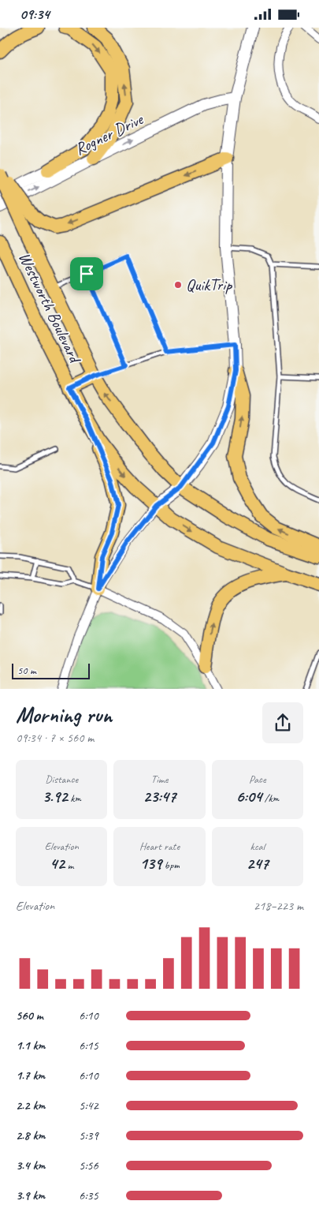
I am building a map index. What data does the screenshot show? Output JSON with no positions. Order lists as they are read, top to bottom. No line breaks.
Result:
{"streets":{"main road":["Westworth Boulevard"],"street":["Rogner Drive"]},"one_way":["Rogner Drive"],"places":["QuikTrip"],"scale_bar":"50 m","page":{"status":"09:34","scale":"50 m","heading":["Morning run","09:34 · 7 × 560 m"],"stats":[["Distance","3.92 km"],["Time","23:47"],["Pace","6:04 /km"],["Elevation","42 m"],["Heart rate","139 bpm"],["kcal","247"]],"chart":["Elevation","218–223 m"],"list":[{"name":"560 m","note":"6:10"},{"name":"1.1 km","note":"6:15"},{"name":"1.7 km","note":"6:10"},{"name":"2.2 km","note":"5:42"},{"name":"2.8 km","note":"5:39"},{"name":"3.4 km","note":"5:56"},{"name":"3.9 km","note":"6:35"}]}}
